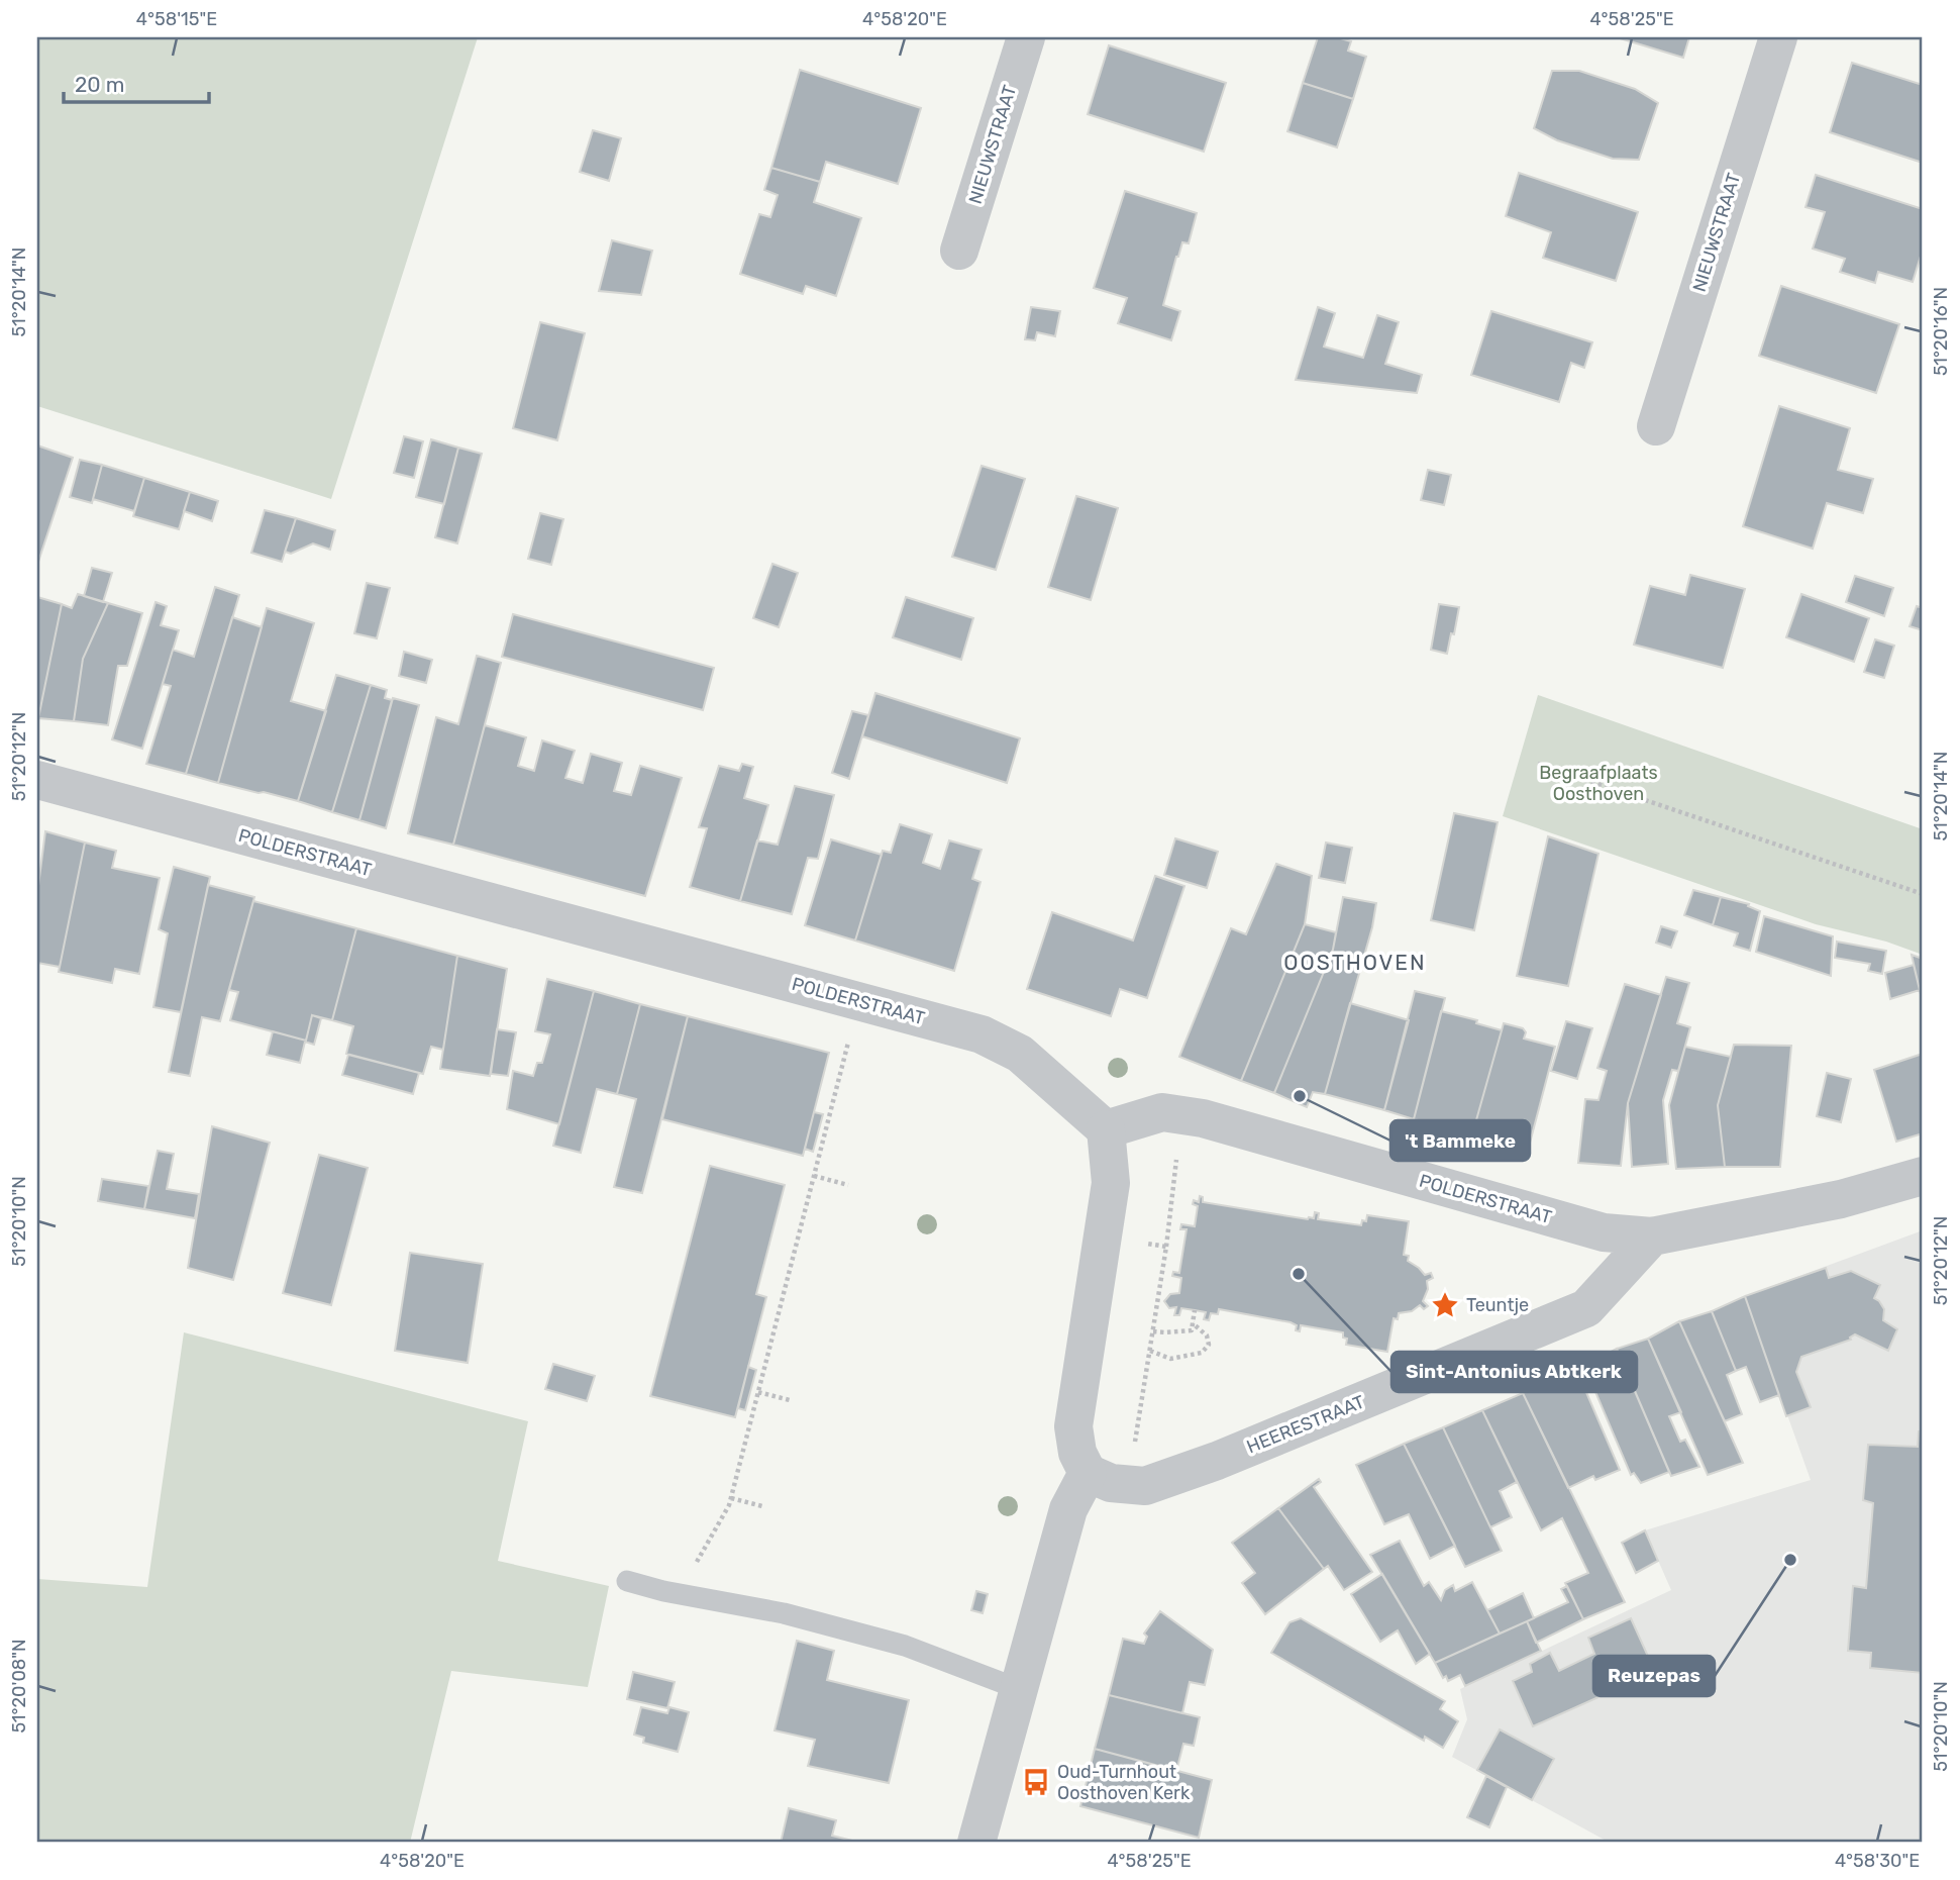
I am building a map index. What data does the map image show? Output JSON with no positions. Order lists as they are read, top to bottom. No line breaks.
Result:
{"streets":{"street":["NIEUWSTRAAT","POLDERSTRAAT","HEERESTRAAT"]},"crossings":[["POLDERSTRAAT","HEERESTRAAT"]],"districts":["OOSTHOVEN"],"parks":["Begraafplaats Oosthoven"],"places":{"other":["'t Bammeke","Sint-Antonius Abtkerk","Reuzepas"],"place":["Teuntje"],"bus stop":["Oud-Turnhout Oosthoven Kerk"]},"scale_bar":"20 m","coordinates":["4°58'15\"E","4°58'20\"E","4°58'25\"E","51°20'14\"N","51°20'16\"N","51°20'12\"N","51°20'10\"N","51°20'08\"N","4°58'30\"E"]}
